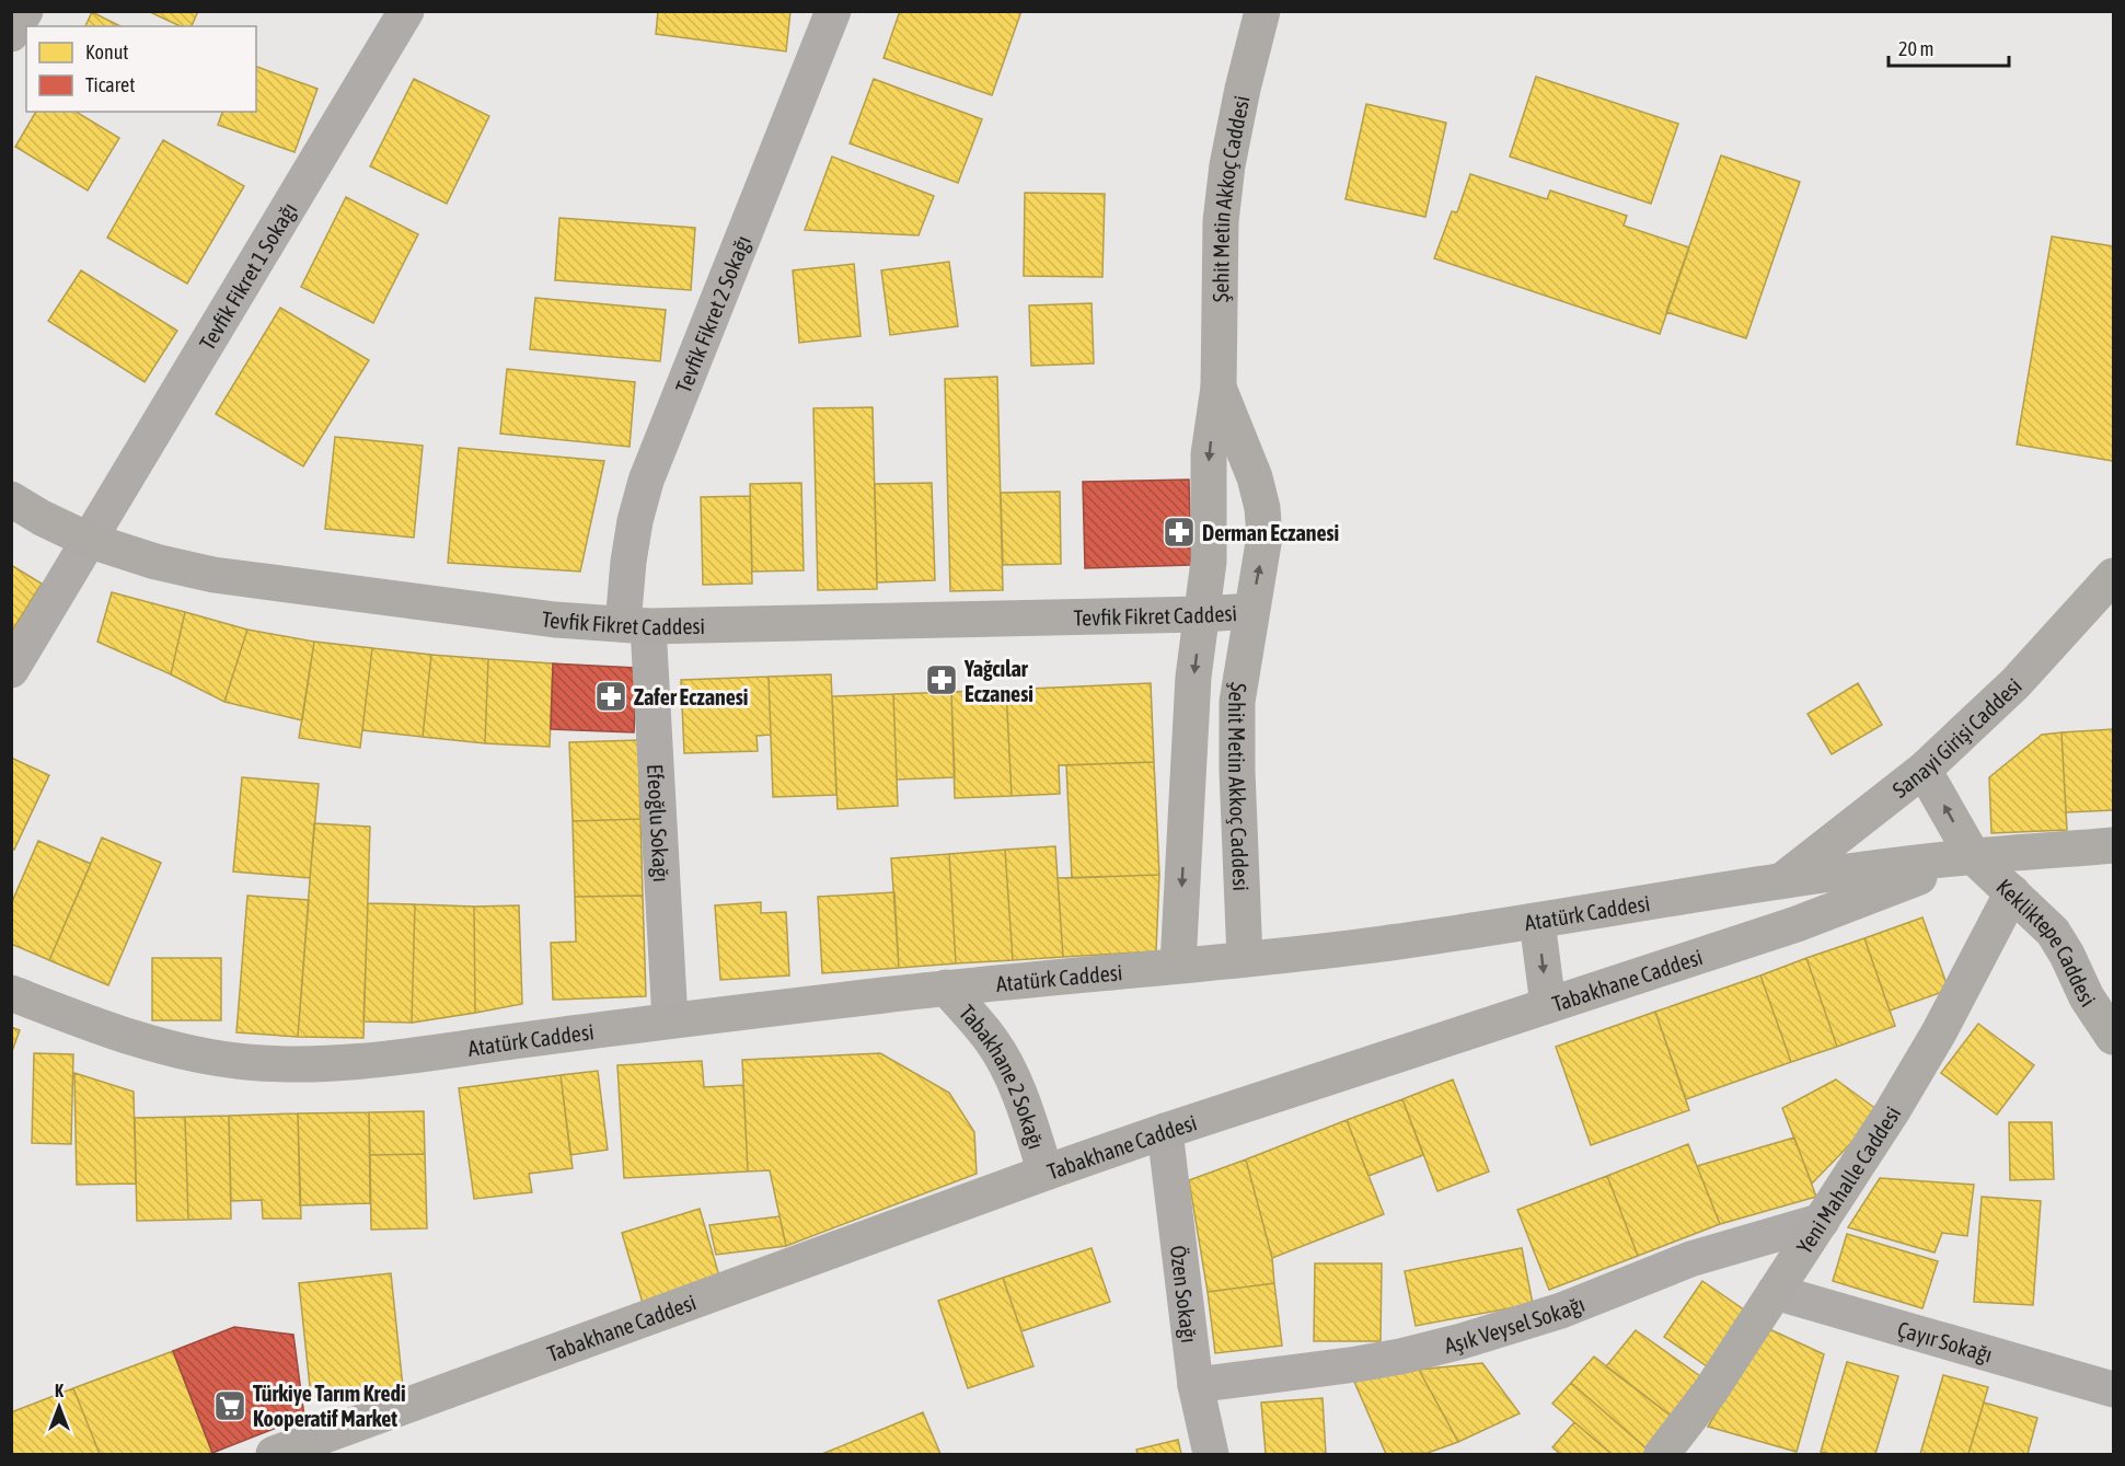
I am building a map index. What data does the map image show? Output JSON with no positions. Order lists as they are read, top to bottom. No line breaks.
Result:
{"streets":{"street":["Şehit Metin Akkoç Caddesi","Tevfik Fikret 1 Sokağı","Tevfik Fikret 2 Sokağı","Tevfik Fikret Caddesi","Sanayi Girişi Caddesi","Efeoğlu Sokağı","Atatürk Caddesi","Kekliktepe Caddesi","Tabakhane Caddesi","Tabakhane 2 Sokağı","Yeni Mahalle Caddesi","Özen Sokağı","Aşık Veysel Sokağı","Çayır Sokağı"]},"crossings":[["Şehit Metin Akkoç Caddesi","Tevfik Fikret Caddesi"],["Şehit Metin Akkoç Caddesi","Atatürk Caddesi"],["Tevfik Fikret 1 Sokağı","Tevfik Fikret Caddesi"],["Tevfik Fikret 2 Sokağı","Tevfik Fikret Caddesi"],["Tevfik Fikret 2 Sokağı","Efeoğlu Sokağı"],["Tevfik Fikret Caddesi","Efeoğlu Sokağı"],["Sanayi Girişi Caddesi","Atatürk Caddesi"],["Sanayi Girişi Caddesi","Kekliktepe Caddesi"],["Efeoğlu Sokağı","Atatürk Caddesi"],["Atatürk Caddesi","Kekliktepe Caddesi"],["Atatürk Caddesi","Tabakhane Caddesi"],["Atatürk Caddesi","Tabakhane 2 Sokağı"],["Kekliktepe Caddesi","Tabakhane Caddesi"],["Kekliktepe Caddesi","Yeni Mahalle Caddesi"],["Tabakhane Caddesi","Tabakhane 2 Sokağı"],["Tabakhane Caddesi","Özen Sokağı"],["Yeni Mahalle Caddesi","Aşık Veysel Sokağı"],["Yeni Mahalle Caddesi","Çayır Sokağı"],["Özen Sokağı","Aşık Veysel Sokağı"]],"places":{"pharmacy":["Derman Eczanesi","Yağcılar Eczanesi","Zafer Eczanesi"],"supermarket":["Türkiye Tarım Kredi Kooperatif Market"]},"legend":["Konut","Ticaret"],"scale_bar":"20 m","north":"top"}
